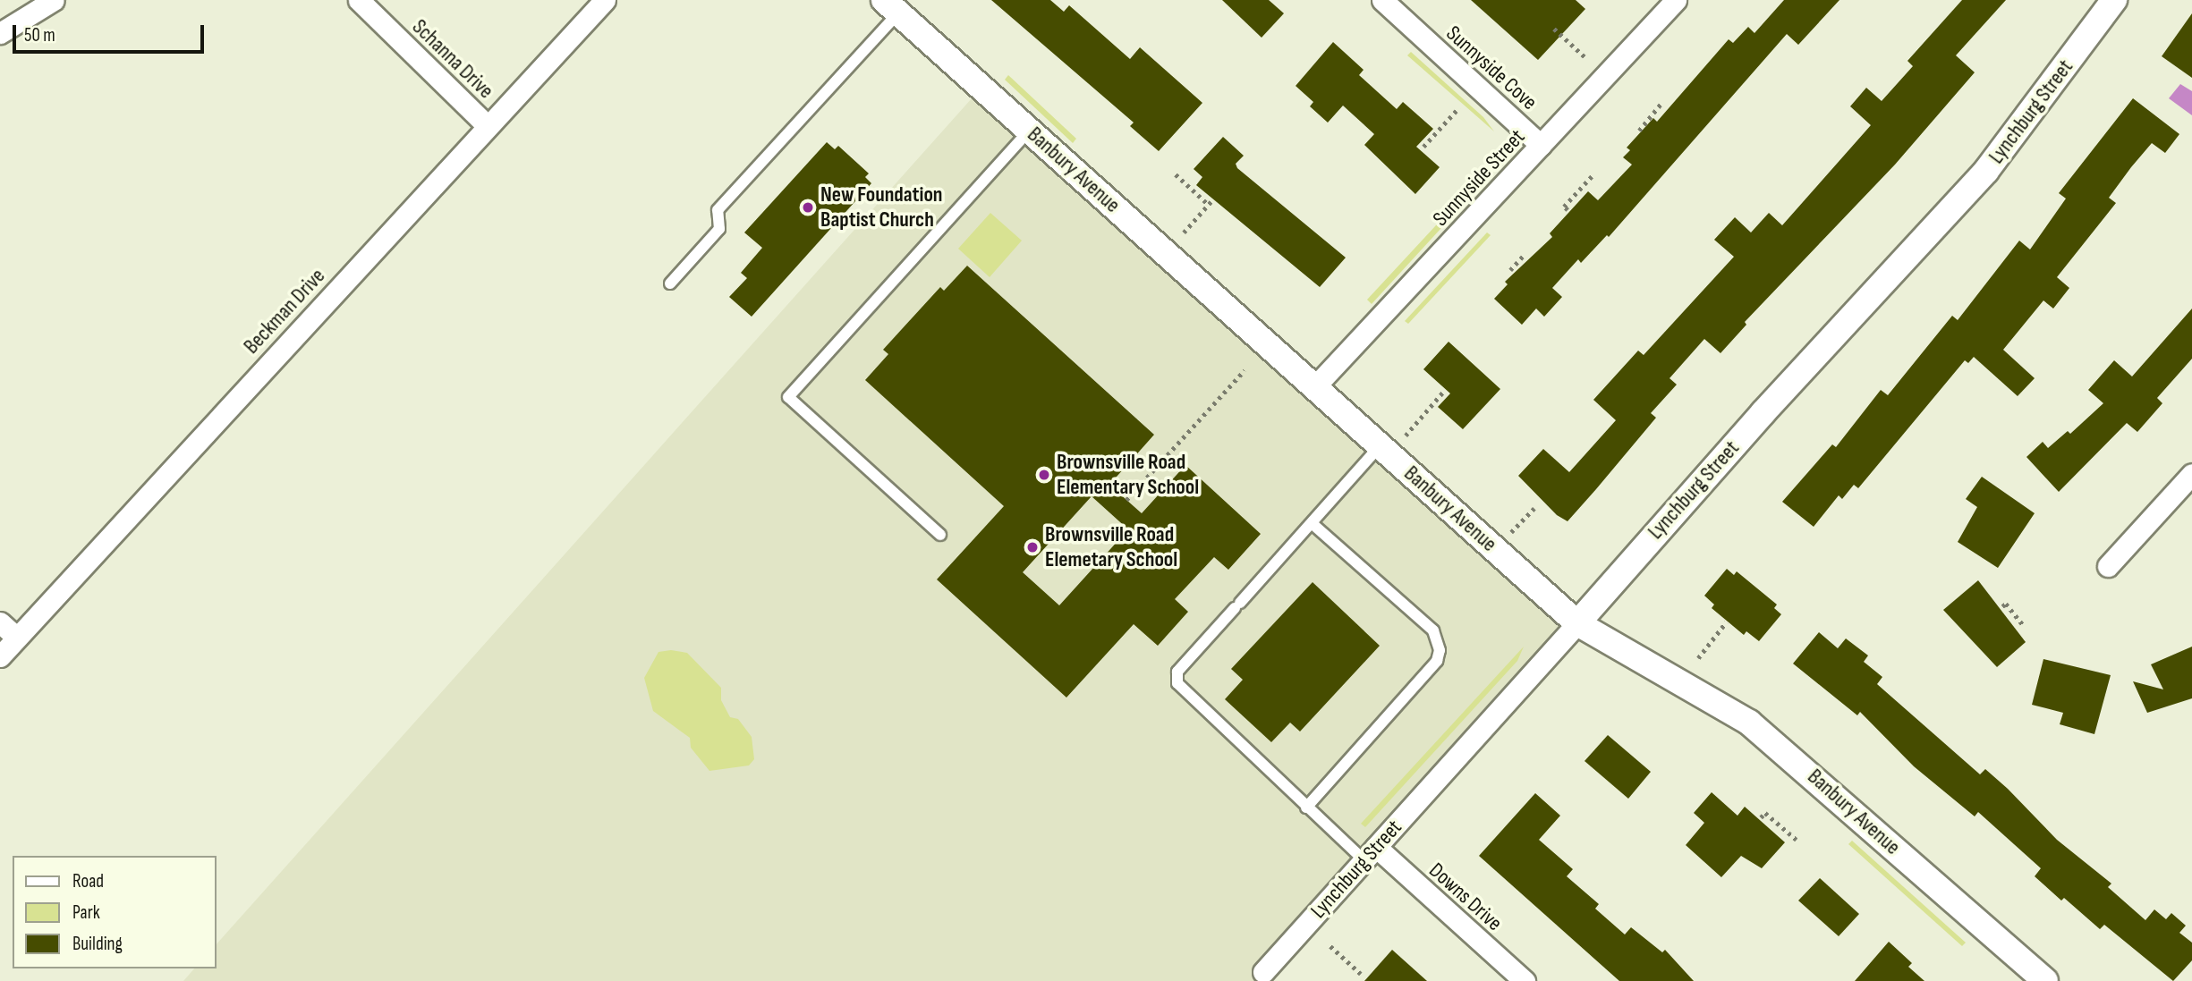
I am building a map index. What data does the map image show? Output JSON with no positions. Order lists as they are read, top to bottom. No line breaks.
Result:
{"streets":{"street":["Schanna Drive","Sunnyside Cove","Lynchburg Street","Banbury Avenue","Sunnyside Street","Beckman Drive","Downs Drive"]},"crossings":[["Schanna Drive","Beckman Drive"],["Sunnyside Cove","Sunnyside Street"],["Lynchburg Street","Banbury Avenue"],["Lynchburg Street","Downs Drive"],["Banbury Avenue","Sunnyside Street"]],"places":["New Foundation Baptist Church","Brownsville Road Elementary School","Brownsville Road Elemetary School"],"legend":["Road","Park","Building"],"scale_bar":"50 m"}
